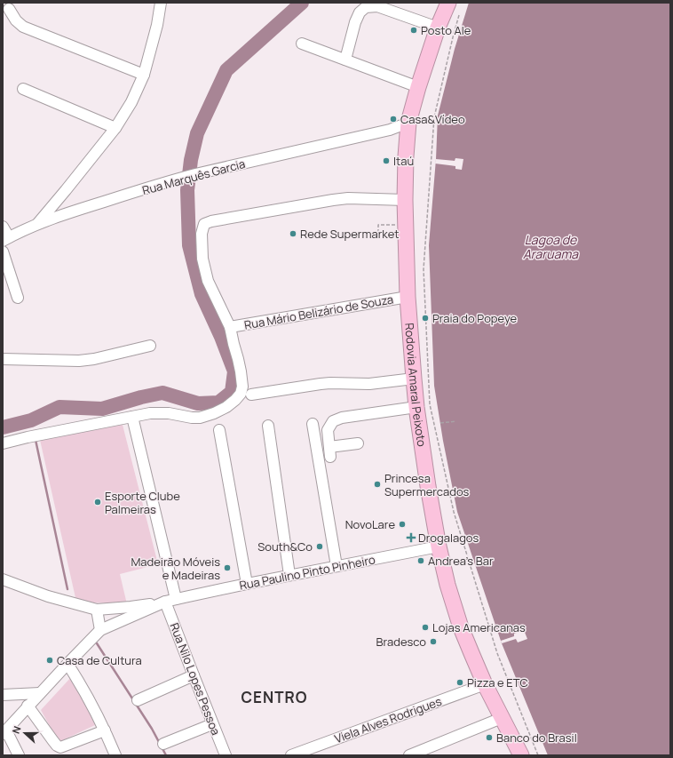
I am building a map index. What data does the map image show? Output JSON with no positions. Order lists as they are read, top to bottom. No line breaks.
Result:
{"streets":{"highway":["Rodovia Amaral Peixoto"],"street":["Rua Marquês Garcia","Rua Mário Belizário de Souza","Rua Paulino Pinto Pinheiro","Rua Nilo Lopes Pessoa","Viela Alves Rodrigues"]},"crossings":[["Rua Marquês Garcia","Rodovia Amaral Peixoto"],["Rua Mário Belizário de Souza","Rodovia Amaral Peixoto"],["Rodovia Amaral Peixoto","Rua Paulino Pinto Pinheiro"],["Rodovia Amaral Peixoto","Viela Alves Rodrigues"],["Rua Paulino Pinto Pinheiro","Rua Nilo Lopes Pessoa"]],"districts":["CENTRO"],"water":["Lagoa de Araruama"],"places":{"other":["Posto Ale","Casa&Vídeo","Itaú","Rede Supermarket","Praia do Popeye","Princesa Supermercados","Esporte Clube Palmeiras","NovoLare","South&Co","Andrea's Bar","Madeirão Móveis e Madeiras","Lojas Americanas","Bradesco","Casa de Cultura","Pizza e ETC","Banco do Brasil"],"health":["Drogalagos"]},"north":"left"}
